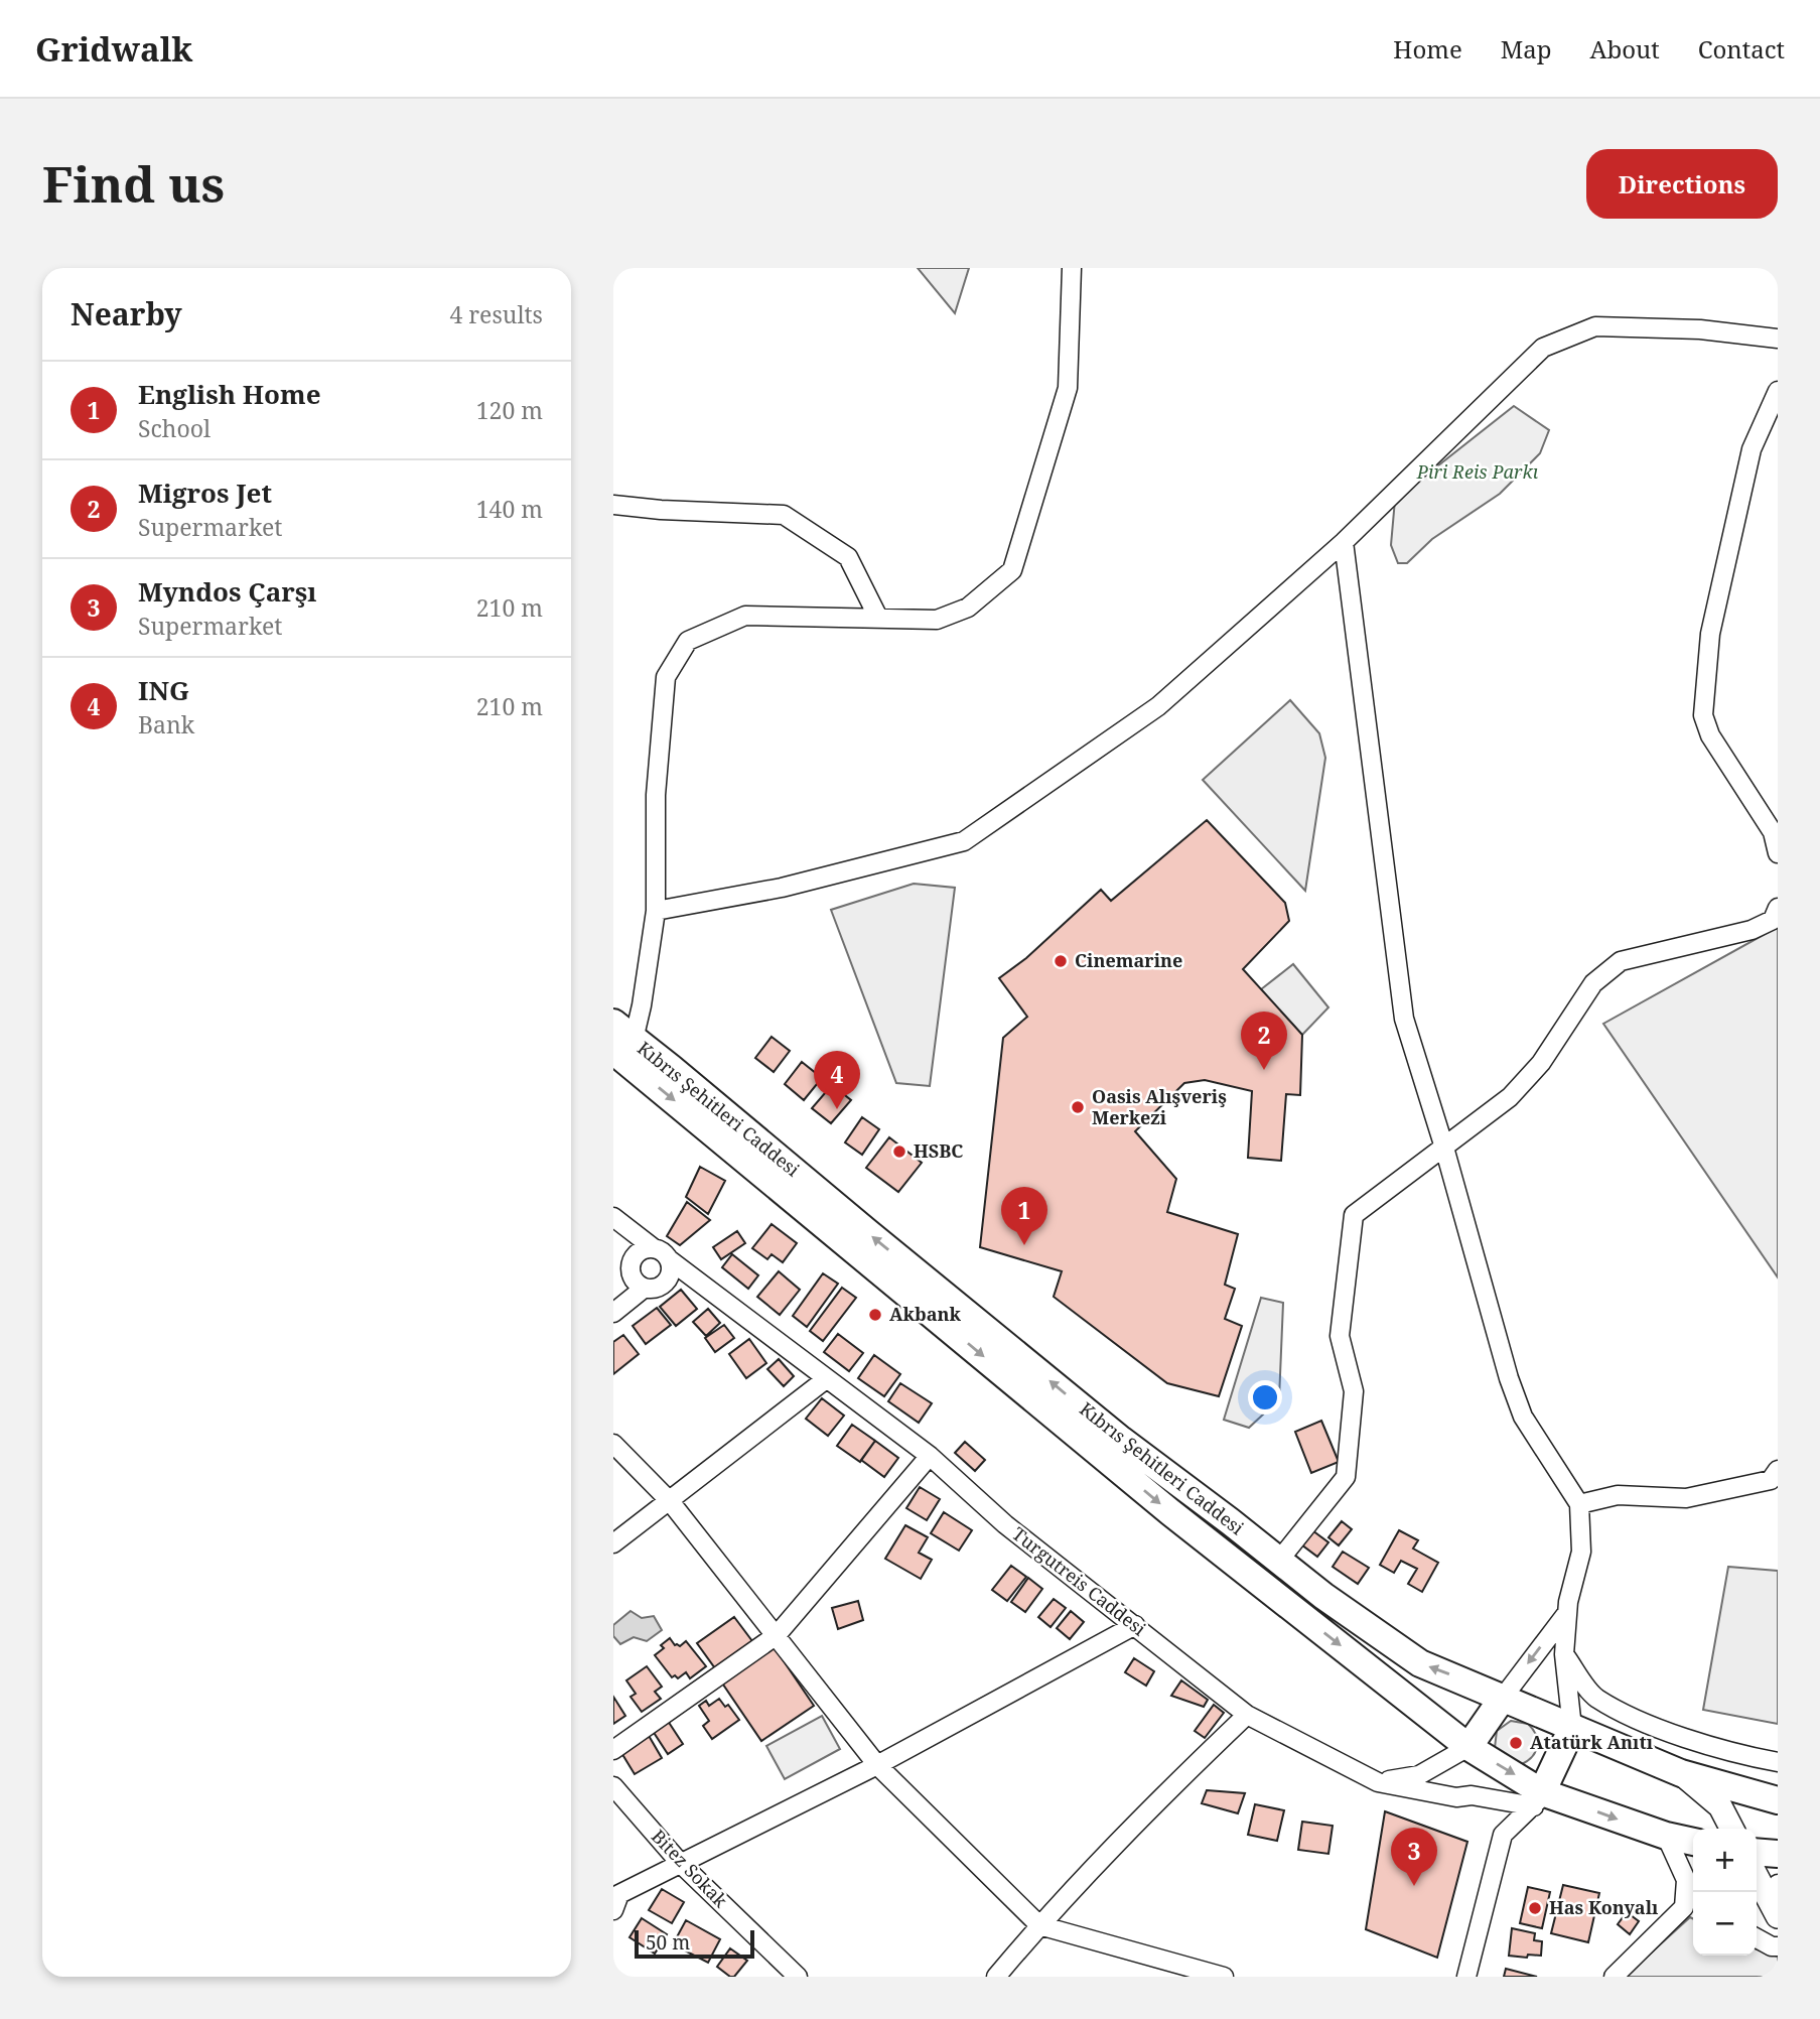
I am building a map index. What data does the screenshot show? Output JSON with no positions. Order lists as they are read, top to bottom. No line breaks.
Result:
{"streets":{"highway":["Kıbrıs Şehitleri Caddesi"],"street":["Turgutreis Caddesi","Bitez Sokak"]},"crossings":[["Kıbrıs Şehitleri Caddesi","Turgutreis Caddesi"]],"parks":["Piri Reis Parkı"],"places":["Cinemarine","Oasis Alışveriş Merkezi","HSBC","Akbank","Atatürk Anıtı","Has Konyalı"],"scale_bar":"50 m","page":{"header":"Gridwalk","nav":["Home","Map","About","Contact"],"buttons":"Directions","title":"Find us","heading":["Nearby","4 results"],"list":[{"mark":"1","name":"English Home","note":"School","value":"120 m"},{"mark":"2","name":"Migros Jet","note":"Supermarket","value":"140 m"},{"mark":"3","name":"Myndos Çarşı","note":"Supermarket","value":"210 m"},{"mark":"4","name":"ING","note":"Bank","value":"210 m"}],"pins":["2","4","1","3"],"map_buttons":["+","−"],"scale":"50 m"}}
